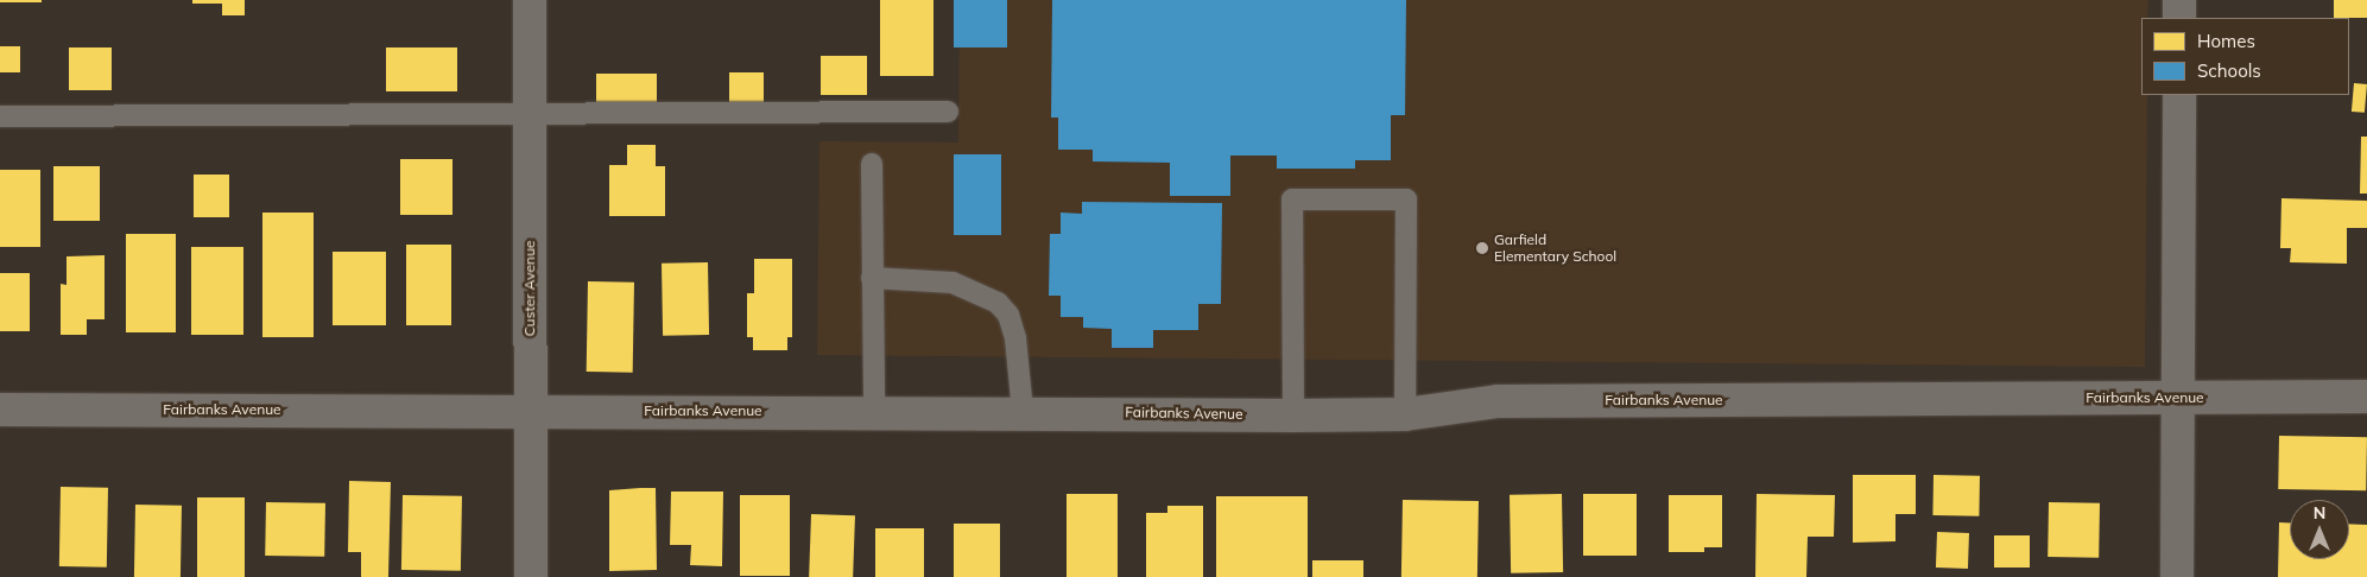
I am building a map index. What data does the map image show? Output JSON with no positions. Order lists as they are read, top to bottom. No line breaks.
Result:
{"streets":{"street":["Custer Avenue","Fairbanks Avenue"]},"crossings":[["Custer Avenue","Fairbanks Avenue"]],"places":["Garfield Elementary School"],"legend":["Homes","Schools"],"north":"top"}
